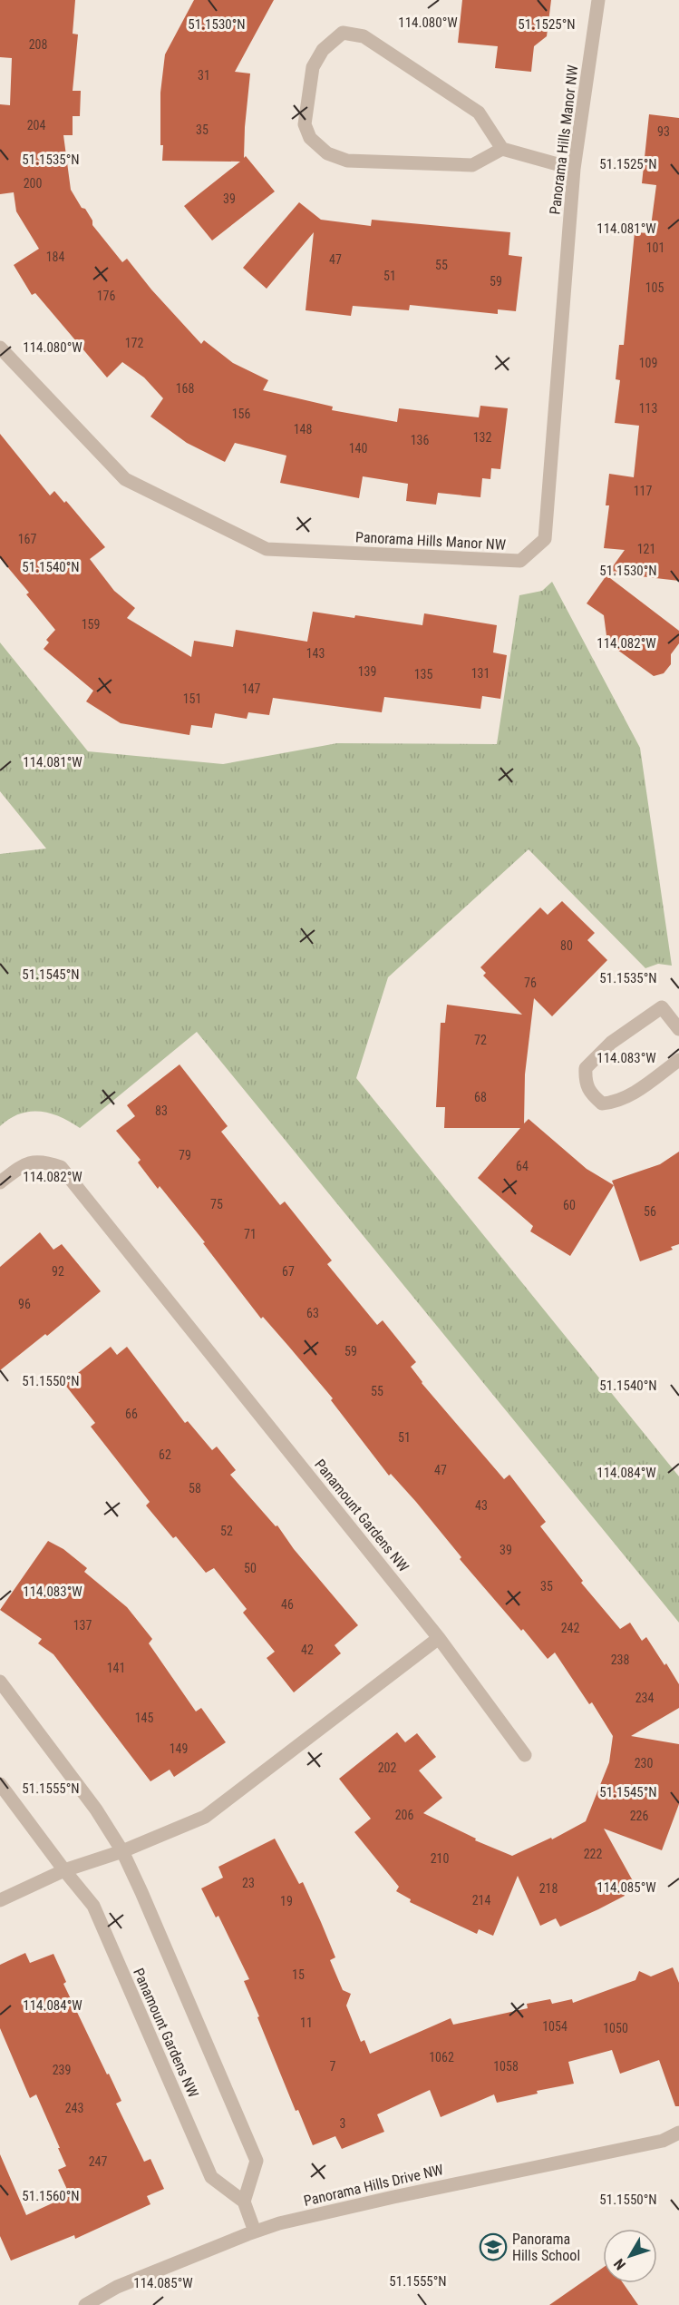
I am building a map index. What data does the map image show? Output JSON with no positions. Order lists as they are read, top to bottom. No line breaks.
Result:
{"streets":{"street":["Panorama Hills Manor NW","Panamount Gardens NW","Panorama Hills Drive NW"]},"places":{"school or university":["Panorama Hills School"]},"house_numbers":["208","31","204","35","93","200","39","101","184","47","55","51","59","105","176","172","109","168","113","156","148","132","136","140","117","167","121","159","143","139","131","135","147","151","80","76","72","68","83","79","64","75","60","56","71","92","67","96","63","59","55","66","51","62","47","58","43","52","39","50","35","46","137","242","42","238","141","234","145","149","230","202","206","226","222","210","23","218","214","19","15","11","1054","1050","1062","7","1058","239","243","3","247"],"north":"bottom left","coordinates":["114.080°W","51.1525°N","51.1530°N","51.1535°N","114.081°W","51.1540°N","114.082°W","51.1545°N","114.083°W","51.1550°N","114.084°W","51.1555°N","114.085°W","51.1560°N"]}
